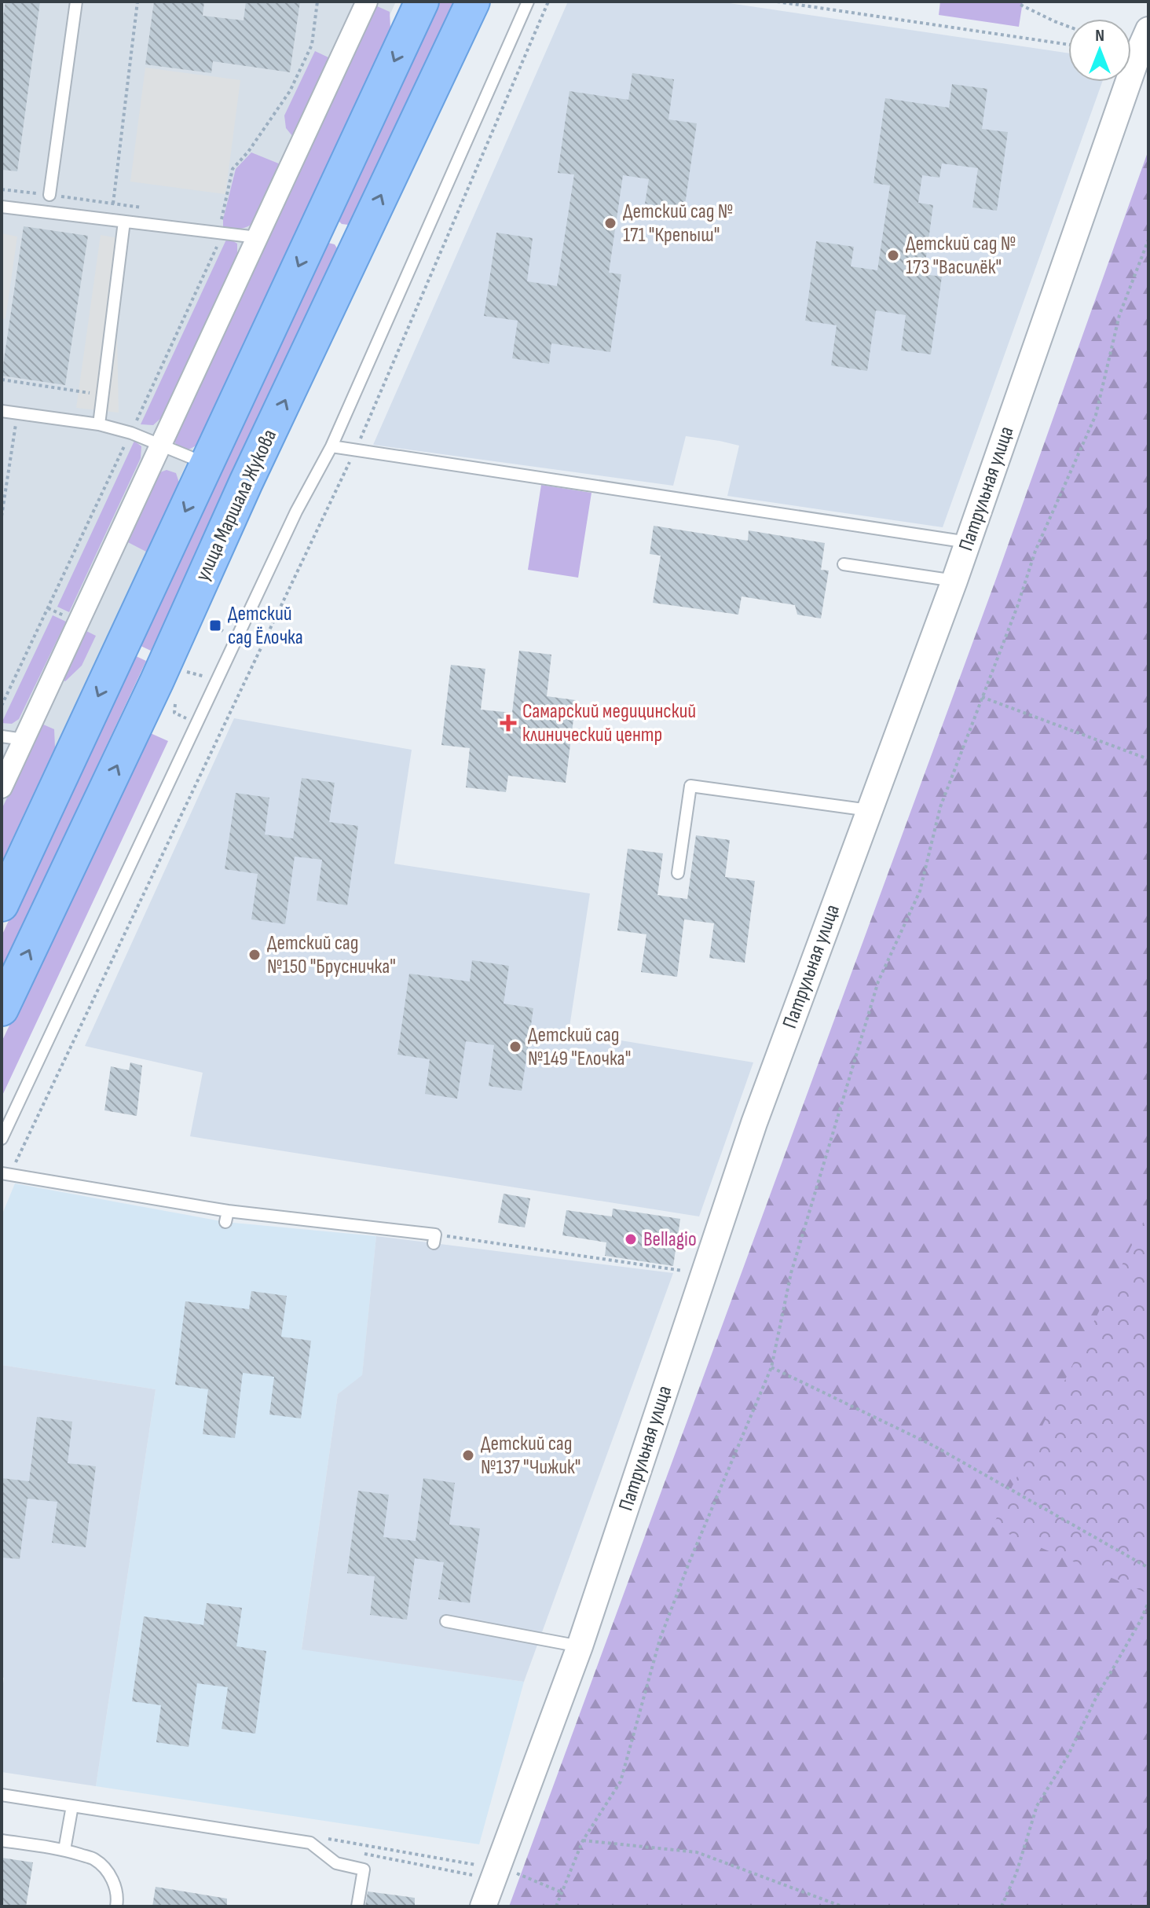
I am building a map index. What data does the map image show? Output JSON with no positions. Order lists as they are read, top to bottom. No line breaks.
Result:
{"streets":{"main road":["улица Маршала Жукова"],"street":["Патрульная улица"]},"places":{"other":["Детский сад № 171 \"Крепыш\"","Детский сад № 173 \"Василёк\"","Детский сад №150 \"Брусничка\"","Детский сад №149 \"Елочка\"","Bellagio","Детский сад №137 \"Чижик\""],"transit":["Детский сад Ёлочка"],"health":["Самарский медицинский клинический центр"]},"north":"top"}
